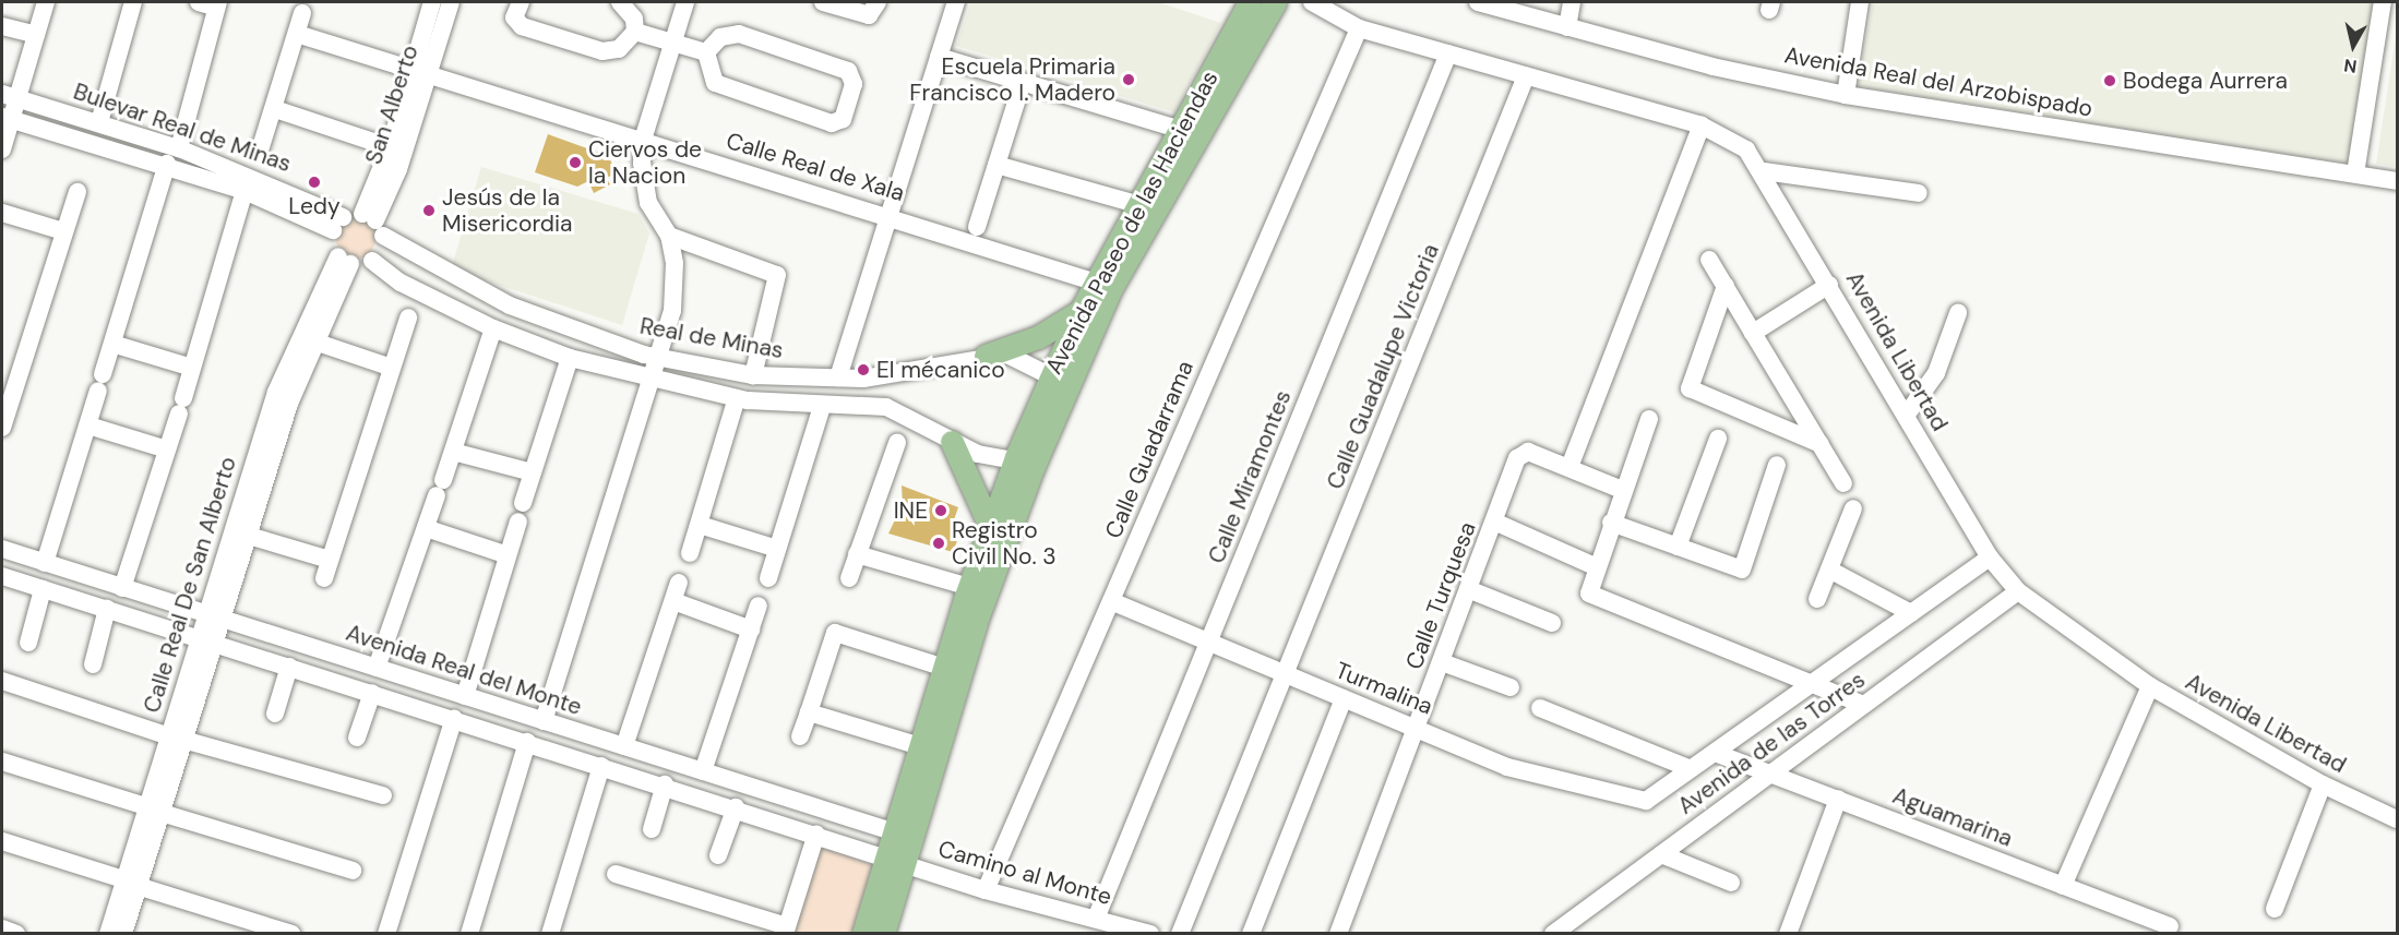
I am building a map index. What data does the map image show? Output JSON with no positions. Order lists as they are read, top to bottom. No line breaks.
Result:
{"streets":{"main road":["Avenida Paseo de las Haciendas"],"street":["Avenida Real del Arzobispado","San Alberto","Bulevar Real de Minas","Calle Real de Xala","Real de Minas","Avenida Libertad","Calle Guadalupe Victoria","Calle Guadarrama","Calle Miramontes","Calle Real De San Alberto","Calle Turquesa","Avenida Real del Monte","Turmalina","Avenida de las Torres","Aguamarina","Camino al Monte"]},"crossings":[["San Alberto","Calle Real de Xala"],["San Alberto","Real de Minas"],["Calle Real de Xala","Avenida Paseo de las Haciendas"],["Avenida Paseo de las Haciendas","Real de Minas"],["Avenida Paseo de las Haciendas","Avenida Real del Monte"],["Avenida Paseo de las Haciendas","Camino al Monte"],["Avenida Libertad","Calle Guadalupe Victoria"],["Avenida Libertad","Calle Guadarrama"],["Avenida Libertad","Calle Miramontes"],["Avenida Libertad","Avenida de las Torres"],["Calle Guadalupe Victoria","Turmalina"],["Calle Guadarrama","Turmalina"],["Calle Guadarrama","Camino al Monte"],["Calle Miramontes","Turmalina"],["Calle Miramontes","Camino al Monte"],["Calle Real De San Alberto","Avenida Real del Monte"],["Calle Turquesa","Turmalina"],["Turmalina","Avenida de las Torres"],["Avenida de las Torres","Aguamarina"]],"places":["Escuela Primaria Francisco I. Madero","Bodega Aurrera","Ciervos de la Nacion","Ledy","Jesús de la Misericordia","El mécanico","INE","Registro Civil No. 3"],"north":"bottom"}
